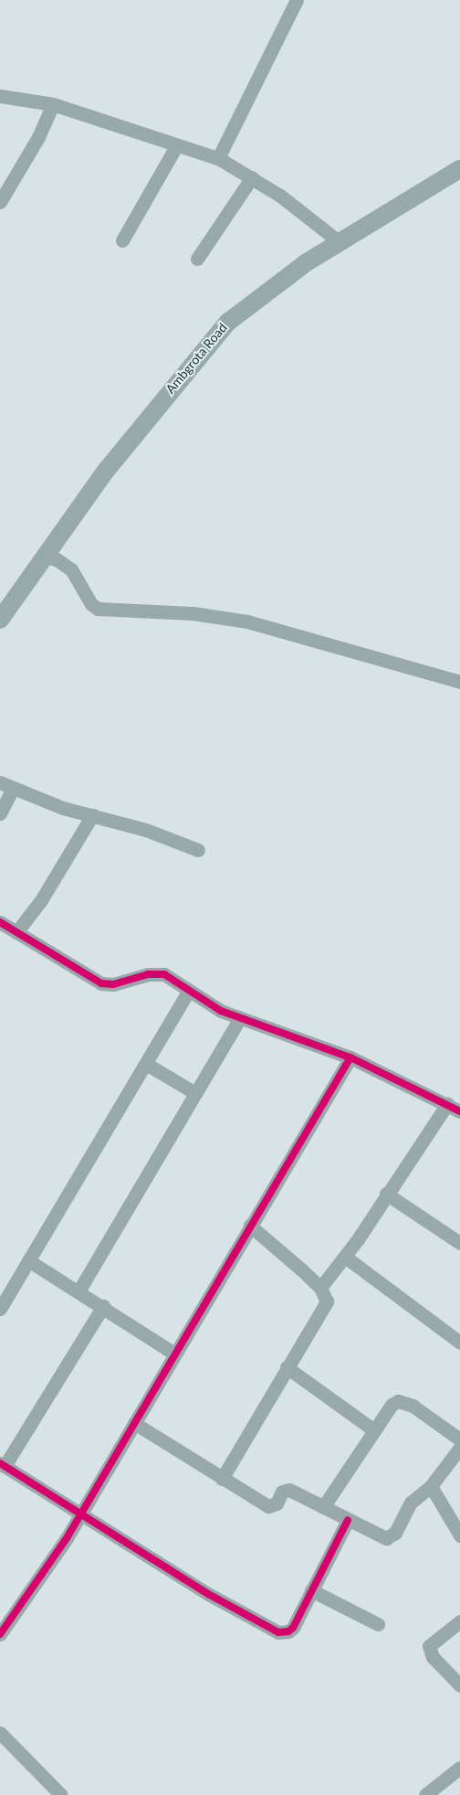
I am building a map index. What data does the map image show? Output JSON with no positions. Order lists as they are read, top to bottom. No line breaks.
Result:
{"streets":{"main road":["Ambgrota Road"]}}
